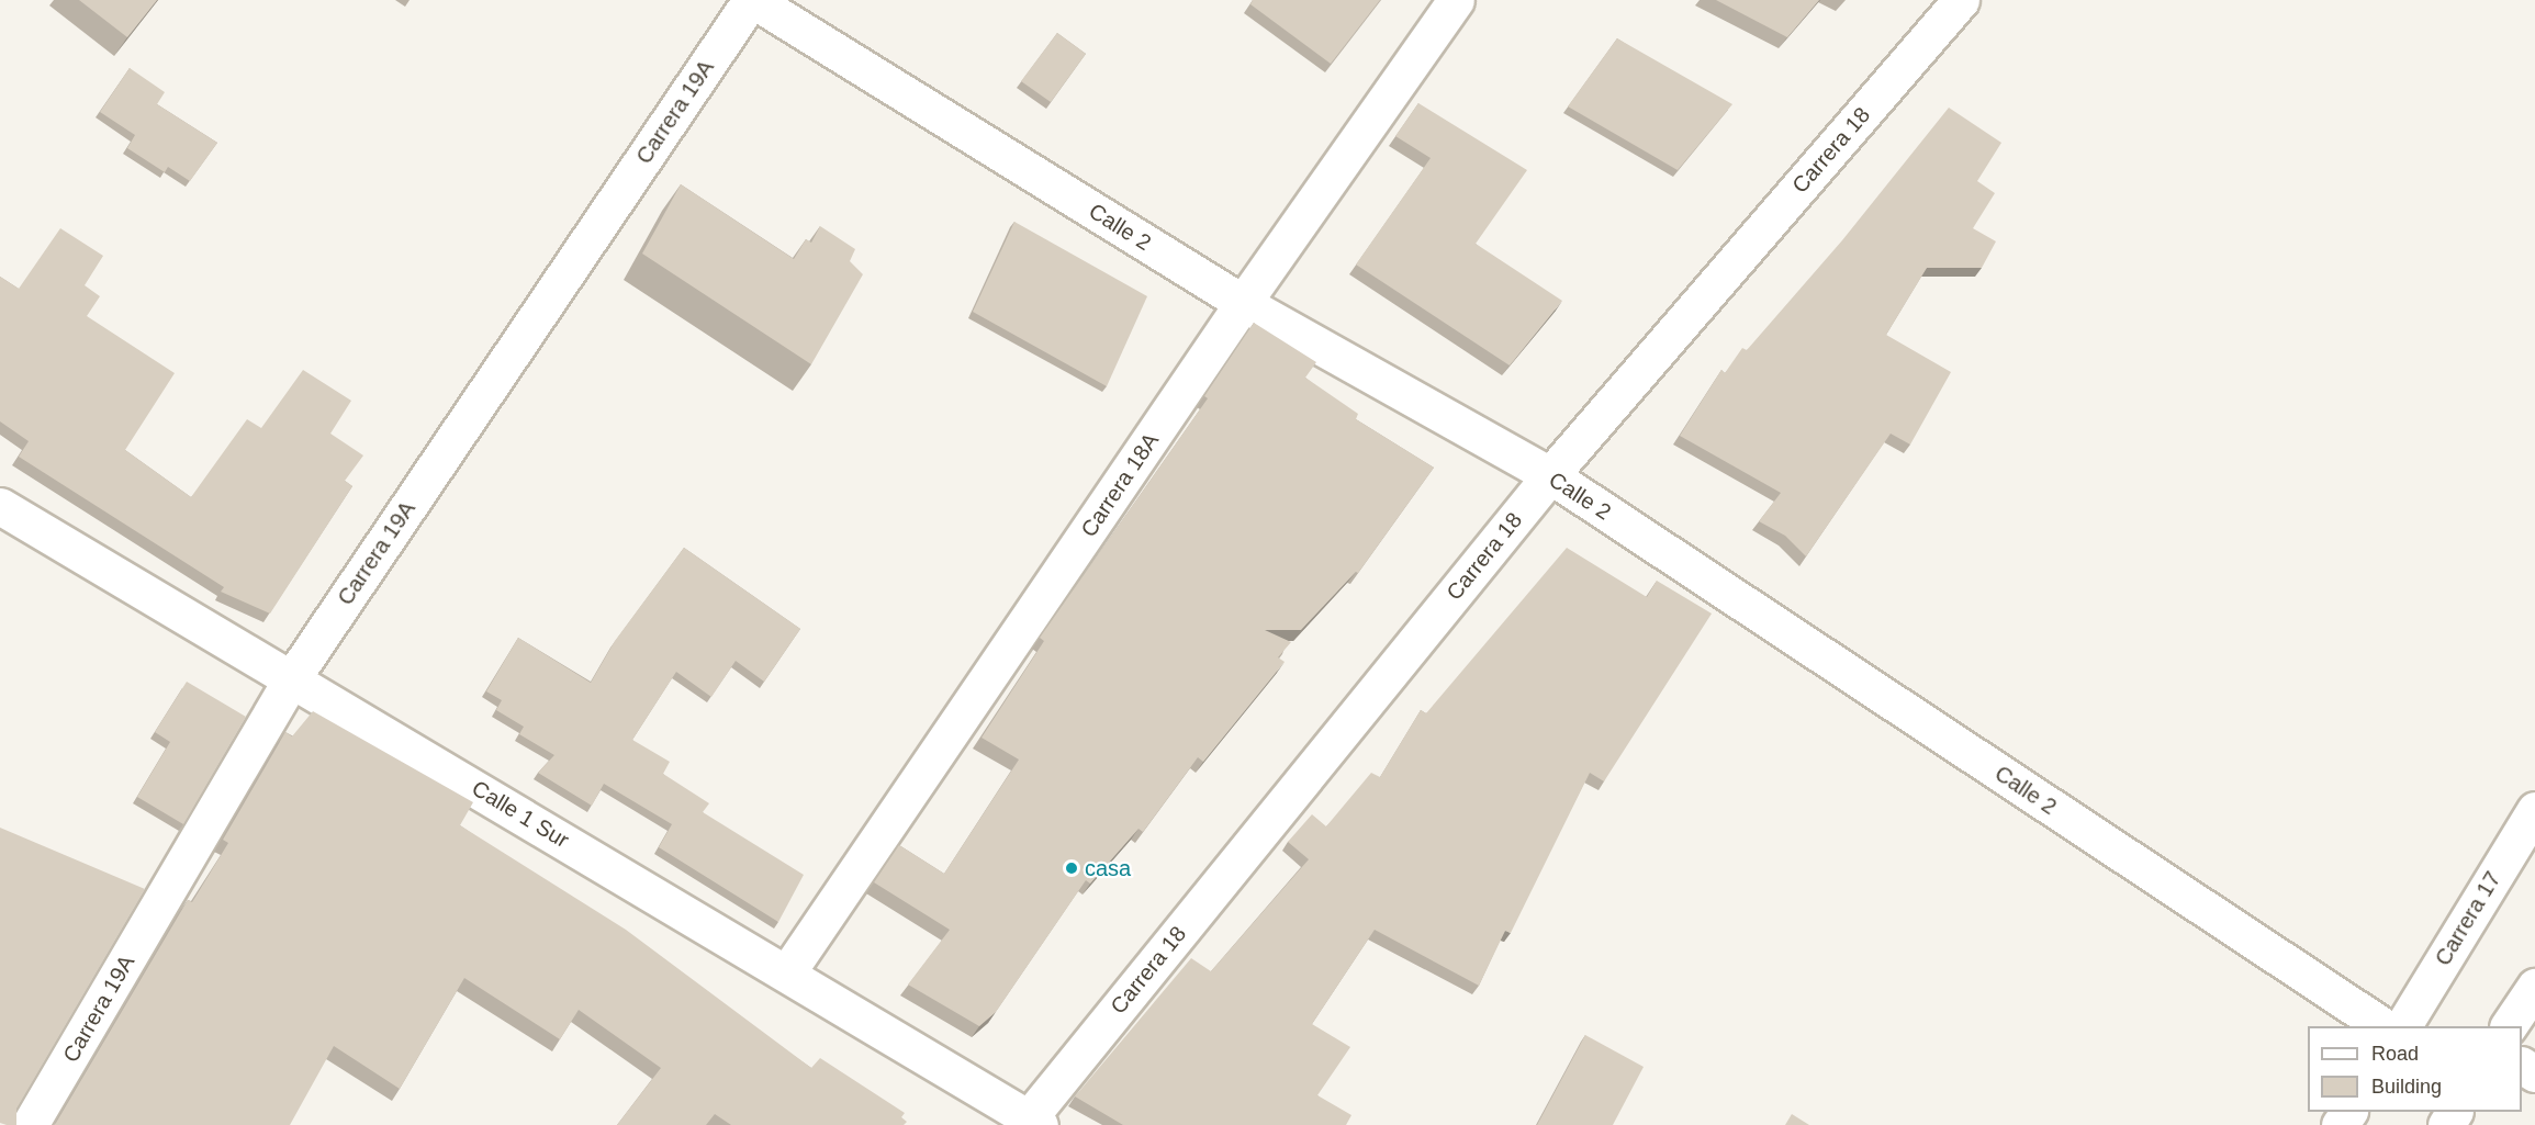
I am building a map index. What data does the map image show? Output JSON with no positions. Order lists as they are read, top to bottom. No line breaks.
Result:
{"streets":{"street":["Carrera 19A","Carrera 18","Calle 2","Carrera 18A","Calle 1 Sur","Carrera 17"]},"crossings":[["Carrera 19A","Calle 2"],["Carrera 19A","Calle 1 Sur"],["Carrera 18","Calle 2"],["Carrera 18","Calle 1 Sur"],["Calle 2","Carrera 18A"],["Carrera 18A","Calle 1 Sur"]],"places":["casa"],"legend":["Road","Building"]}
